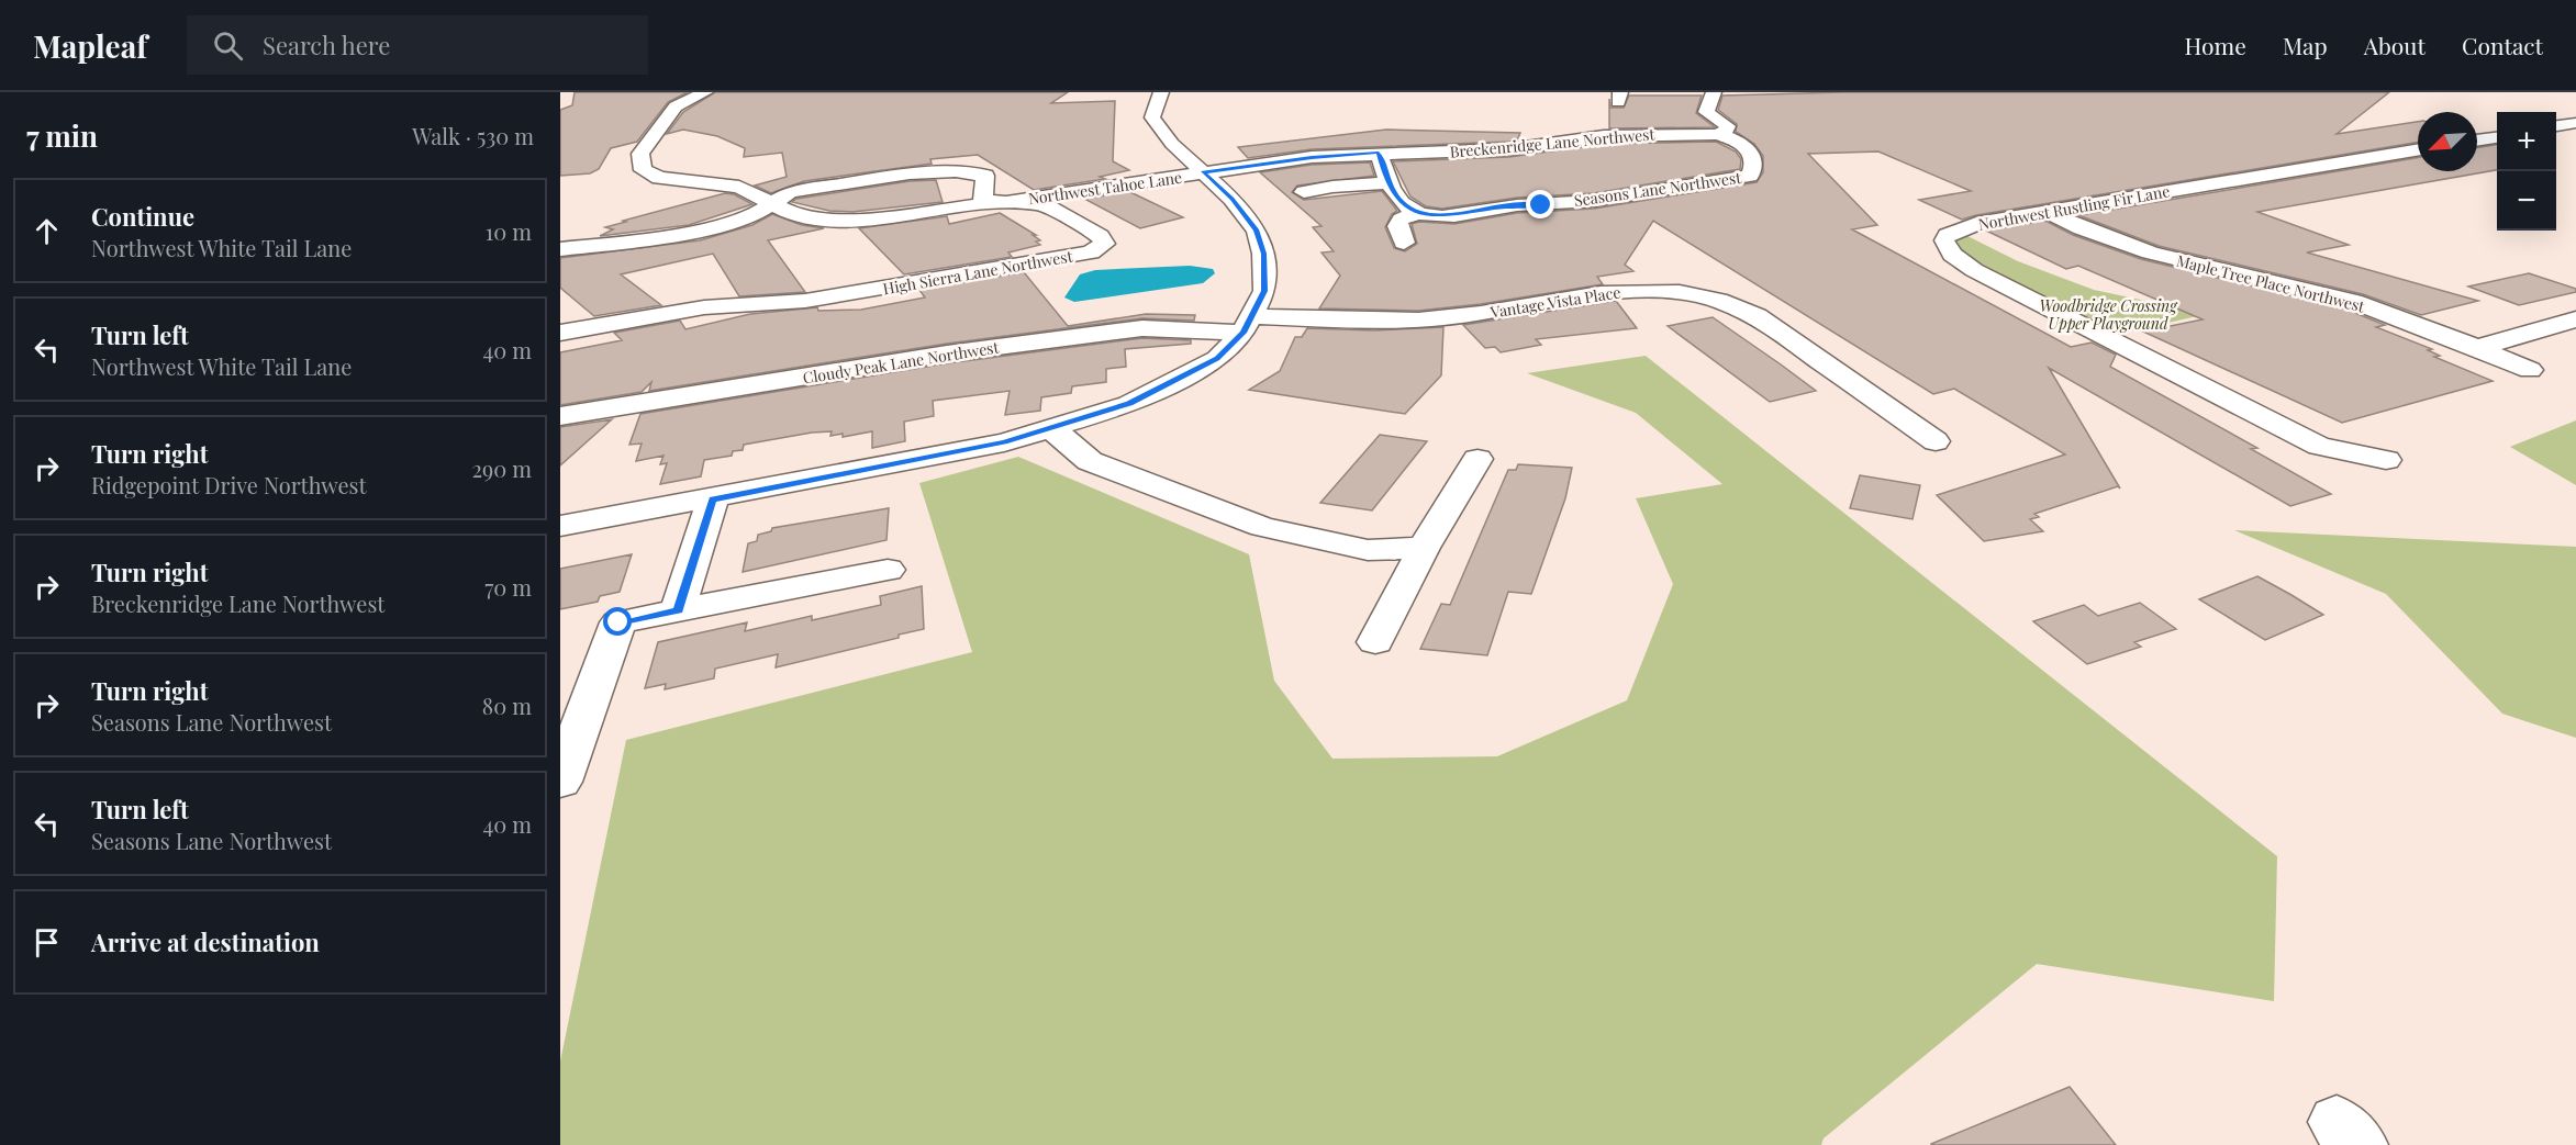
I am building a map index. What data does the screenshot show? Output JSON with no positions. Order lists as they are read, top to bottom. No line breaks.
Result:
{"streets":{"street":["Breckenridge Lane Northwest","Northwest Tahoe Lane","Seasons Lane Northwest","Northwest Rustling Fir Lane","High Sierra Lane Northwest","Maple Tree Place Northwest","Vantage Vista Place","Cloudy Peak Lane Northwest"]},"crossings":[["Breckenridge Lane Northwest","Northwest Tahoe Lane"],["Breckenridge Lane Northwest","Seasons Lane Northwest"],["Northwest Tahoe Lane","High Sierra Lane Northwest"],["Northwest Rustling Fir Lane","Maple Tree Place Northwest"],["Vantage Vista Place","Cloudy Peak Lane Northwest"]],"parks":["Woodbridge Crossing Upper Playground"],"north":"bottom left","page":{"header":"Mapleaf","search":"Search here","nav":["Home","Map","About","Contact"],"heading":["7 min","Walk · 530 m"],"map_buttons":["+","−"],"list":[["Continue","Northwest White Tail Lane","10 m"],["Turn left","Northwest White Tail Lane","40 m"],["Turn right","Ridgepoint Drive Northwest","290 m"],["Turn right","Breckenridge Lane Northwest","70 m"],["Turn right","Seasons Lane Northwest","80 m"],["Turn left","Seasons Lane Northwest","40 m"],"Arrive at destination"]}}
